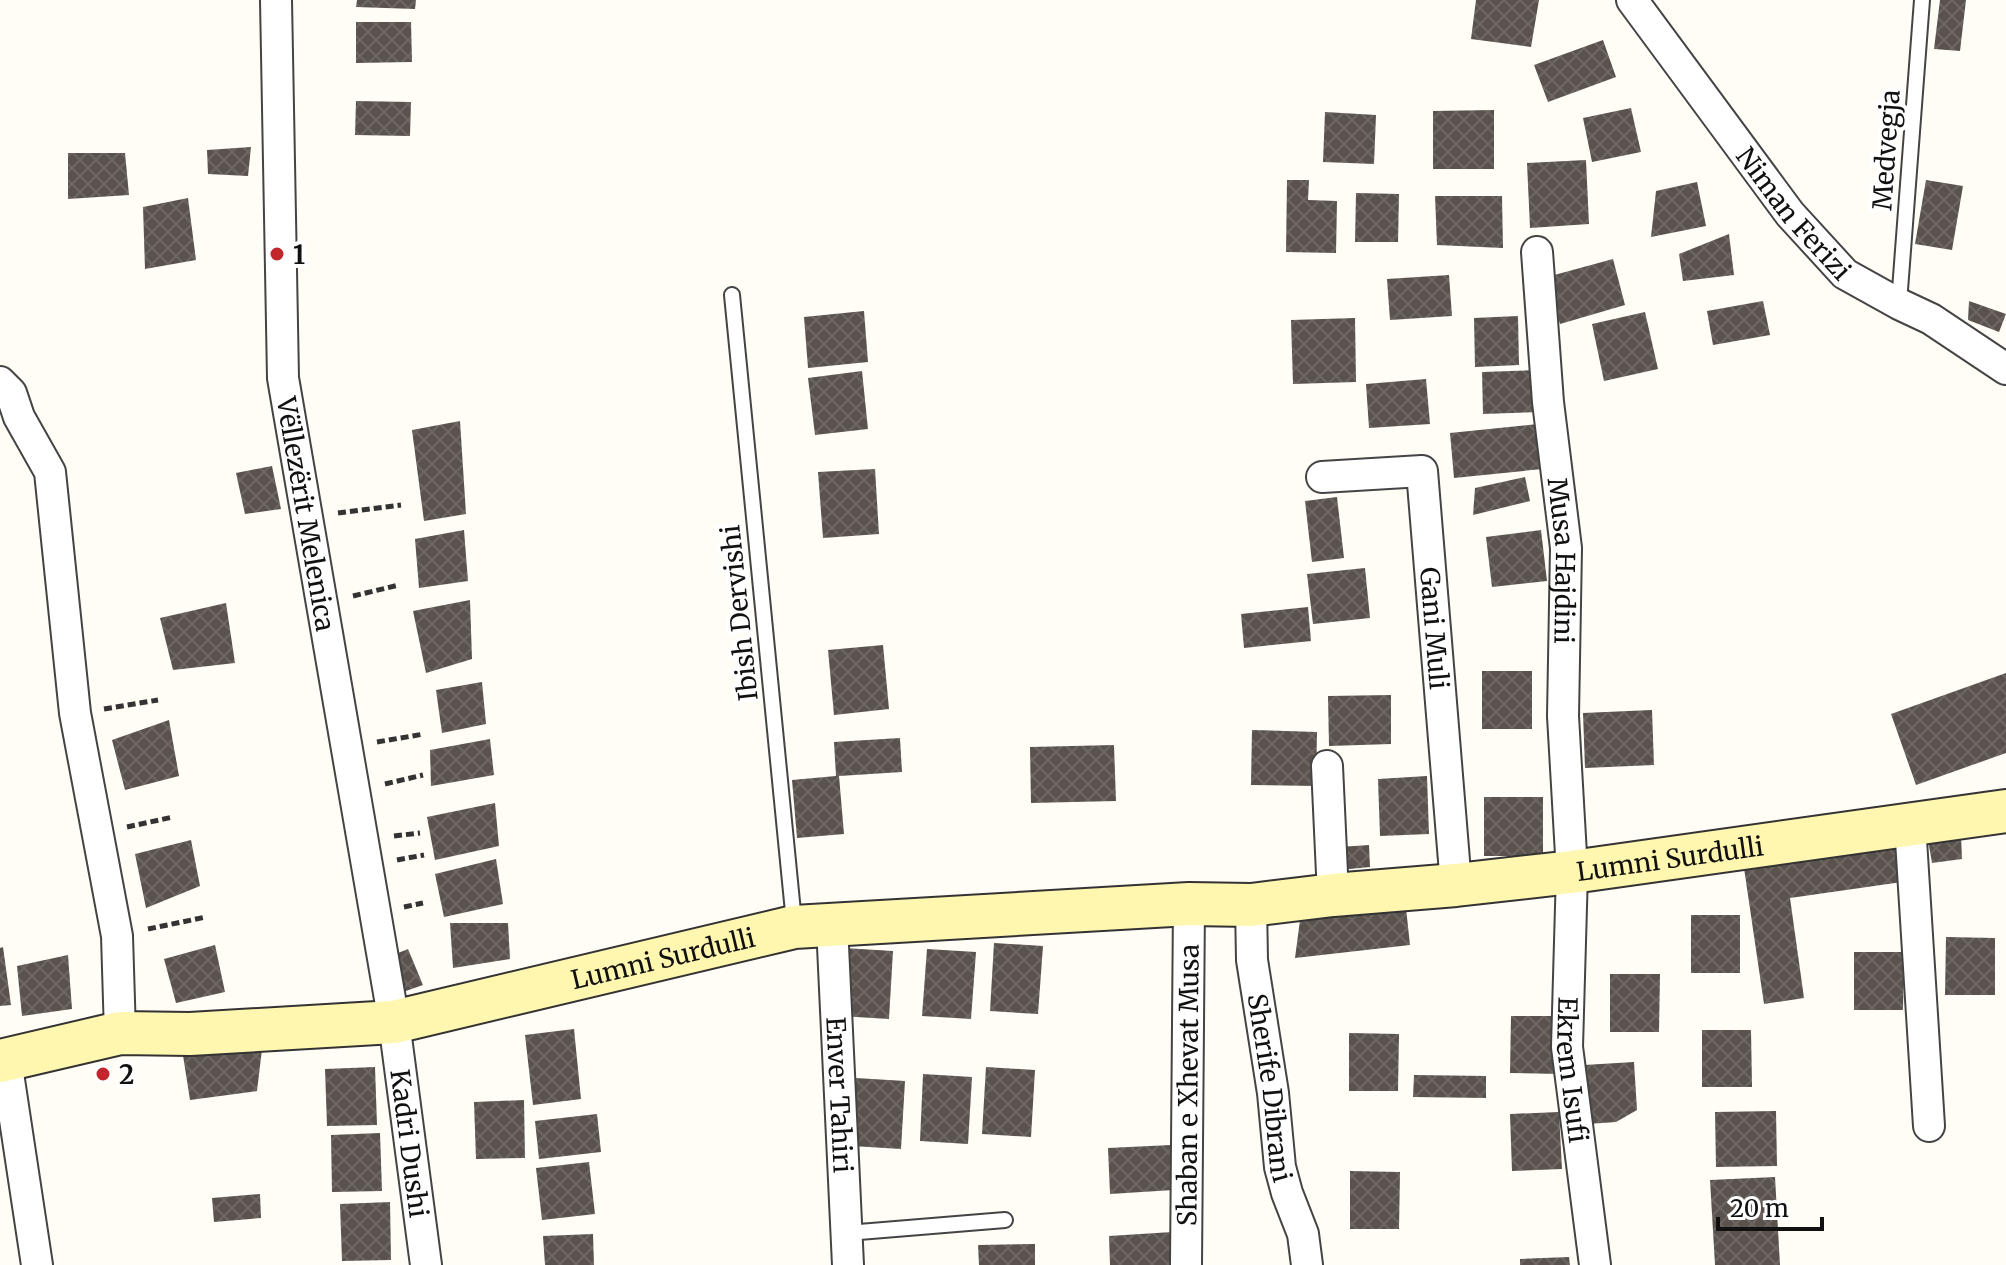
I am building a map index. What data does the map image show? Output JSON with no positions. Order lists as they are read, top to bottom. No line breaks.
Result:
{"streets":{"street":["Niman Ferizi","Vëllezërit Melenica","Musa Hajdini","Gani Muli","Lumni Surdulli","Ekrem Isufi","Shaban e Xhevat Musa","Sherife Dibrani","Enver Tahiri","Kadri Dushi"],"lane":["Medvegja","Ibish Dervishi"]},"crossings":[["Medvegja","Niman Ferizi"],["Vëllezërit Melenica","Lumni Surdulli"],["Vëllezërit Melenica","Kadri Dushi"],["Musa Hajdini","Lumni Surdulli"],["Musa Hajdini","Ekrem Isufi"],["Ibish Dervishi","Lumni Surdulli"],["Ibish Dervishi","Enver Tahiri"],["Gani Muli","Lumni Surdulli"],["Lumni Surdulli","Ekrem Isufi"],["Lumni Surdulli","Shaban e Xhevat Musa"],["Lumni Surdulli","Sherife Dibrani"],["Lumni Surdulli","Enver Tahiri"],["Lumni Surdulli","Kadri Dushi"]],"places":["1","2"],"scale_bar":"20 m"}
